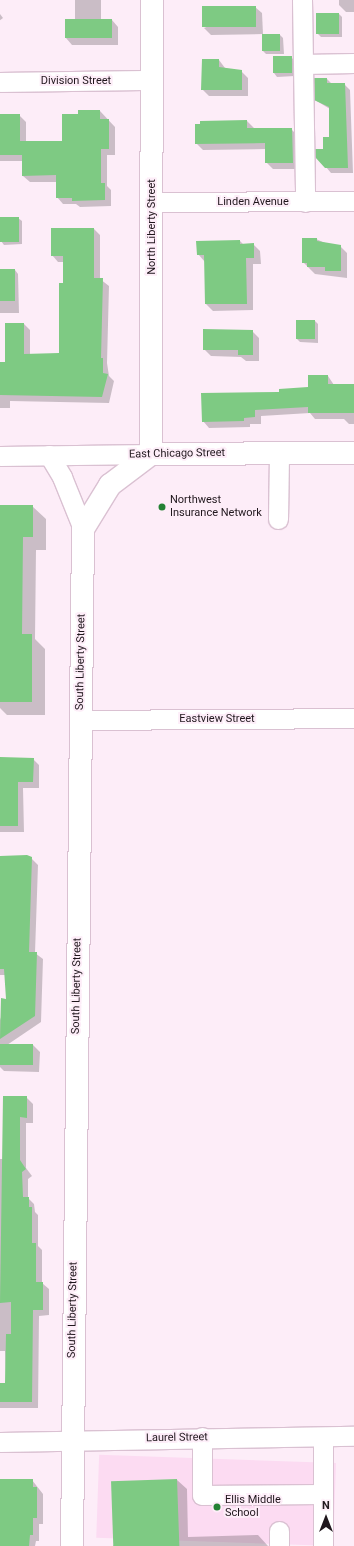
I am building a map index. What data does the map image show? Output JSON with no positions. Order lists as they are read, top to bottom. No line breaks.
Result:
{"streets":{"main road":["North Liberty Street","East Chicago Street","South Liberty Street"],"street":["Division Street","Linden Avenue","Eastview Street","Laurel Street"]},"crossings":[["Division Street","North Liberty Street"],["Linden Avenue","North Liberty Street"],["North Liberty Street","East Chicago Street"],["South Liberty Street","Eastview Street"],["South Liberty Street","Laurel Street"]],"places":["Northwest Insurance Network","Ellis Middle School"],"north":"top"}
